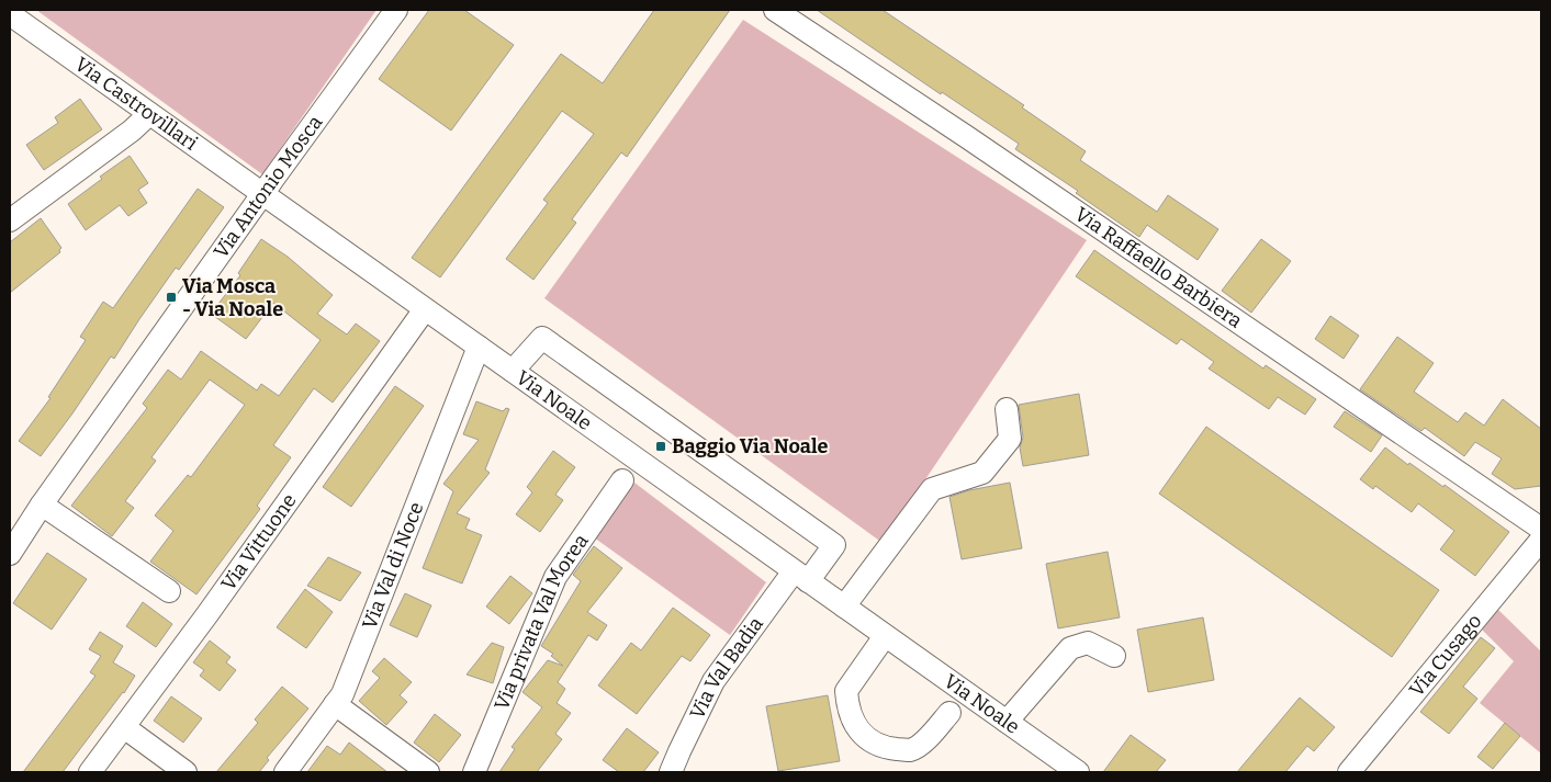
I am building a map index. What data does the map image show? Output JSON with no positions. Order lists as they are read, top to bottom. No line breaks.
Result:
{"streets":{"street":["Via Castrovillari","Via Antonio Mosca","Via Raffaello Barbiera","Via Noale","Via Vittuone","Via Val di Noce","Via privata Val Morea","Via Cusago","Via Val Badia"]},"crossings":[["Via Castrovillari","Via Antonio Mosca"],["Via Castrovillari","Via Noale"],["Via Antonio Mosca","Via Noale"],["Via Noale","Via Vittuone"],["Via Noale","Via Val di Noce"],["Via Noale","Via Val Badia"]],"places":{"transit":["Via Mosca - Via Noale","Baggio Via Noale"]}}
